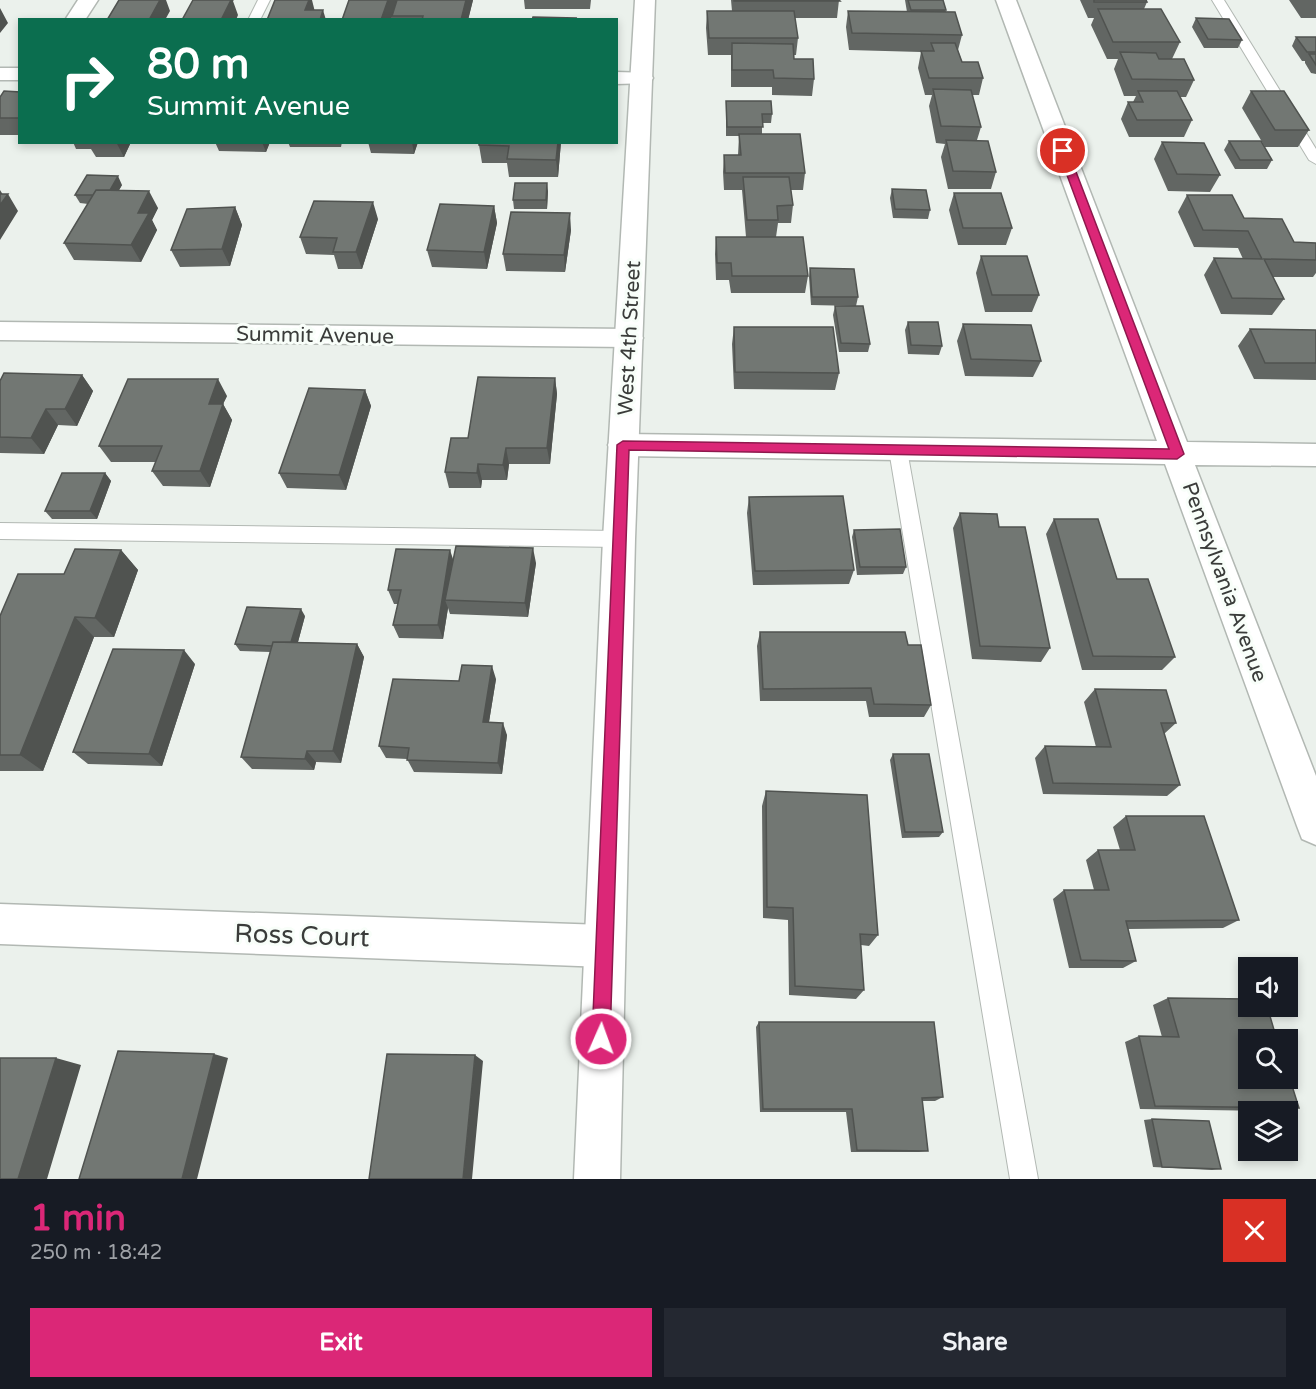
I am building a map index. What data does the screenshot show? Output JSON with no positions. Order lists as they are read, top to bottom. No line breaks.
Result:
{"streets":{"street":["Summit Avenue","West 4th Street","Pennsylvania Avenue","Ross Court"]},"crossings":[["Summit Avenue","West 4th Street"],["West 4th Street","Ross Court"]],"page":{"turn":["80 m","Summit Avenue"],"heading":["1 min","250 m · 18:42"],"buttons":["Exit","Share"]}}
